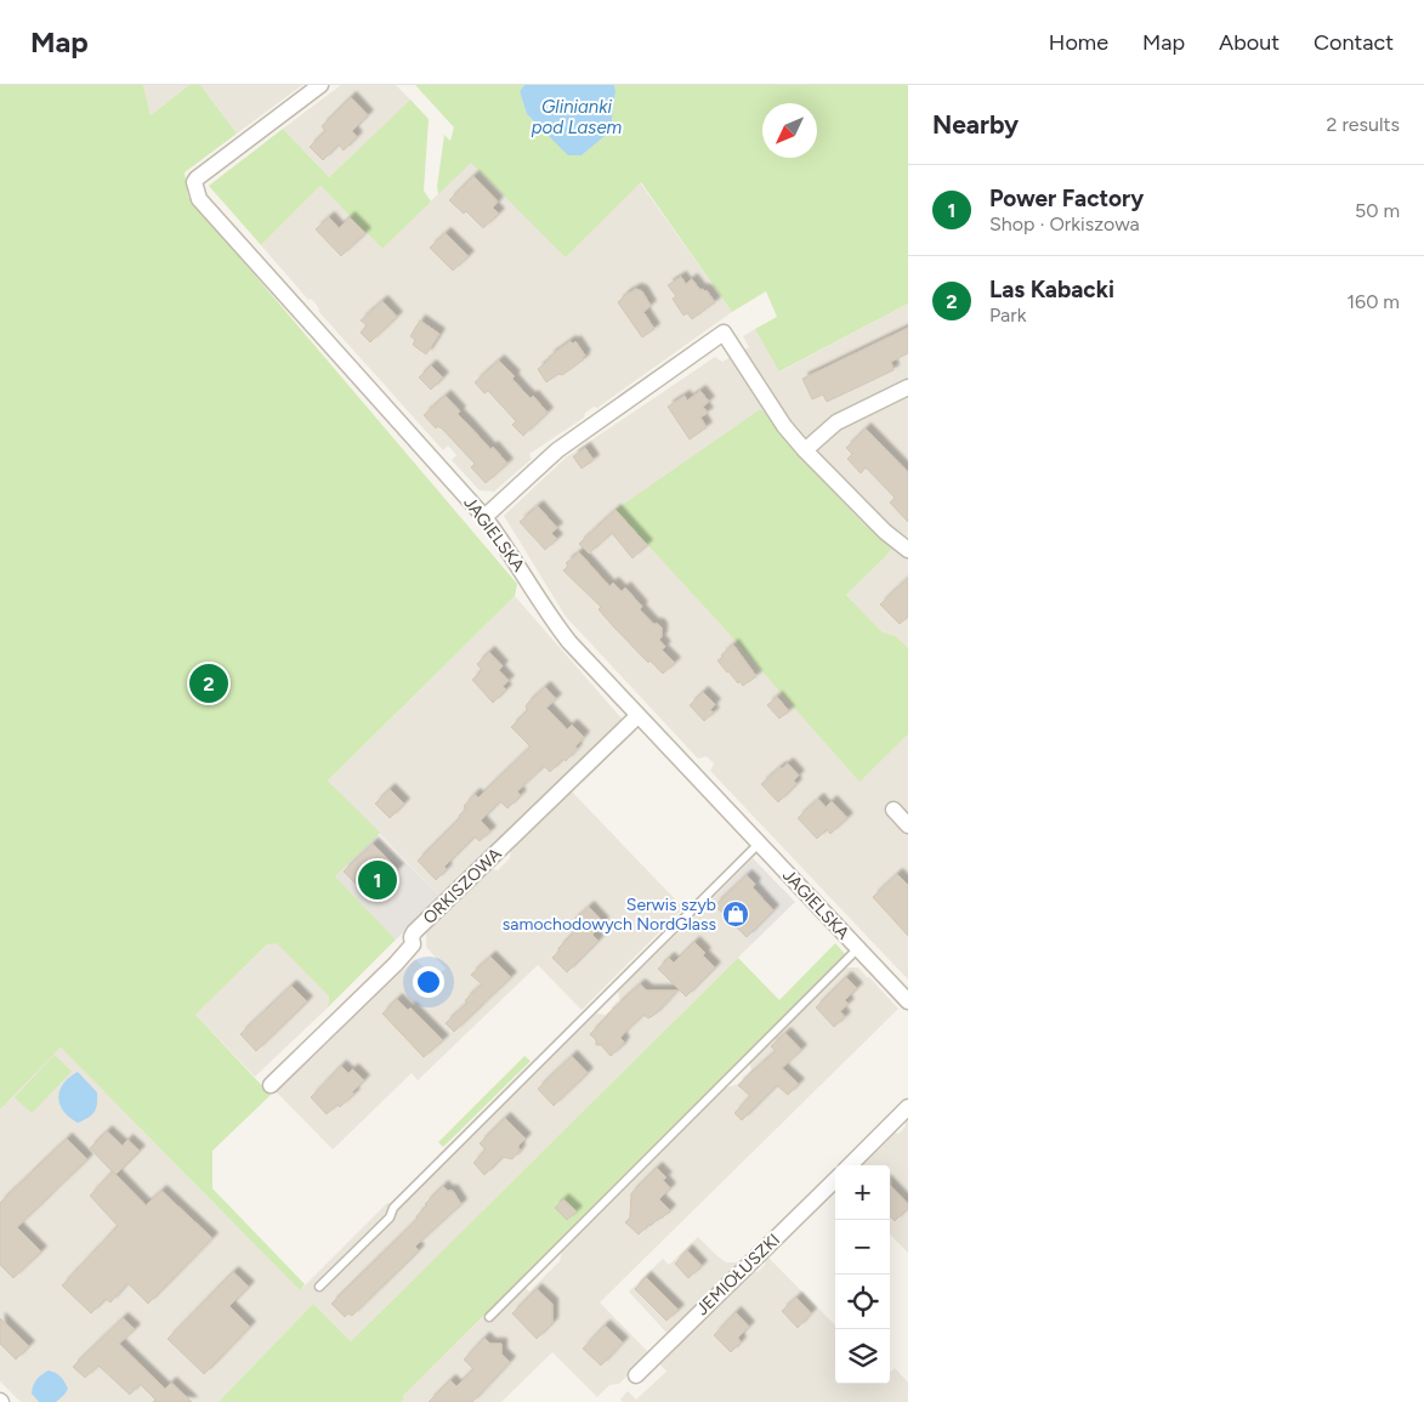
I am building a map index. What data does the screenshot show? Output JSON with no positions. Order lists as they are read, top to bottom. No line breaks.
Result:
{"streets":{"street":["JAGIELSKA","ORKISZOWA","JEMIOŁUSZKI"]},"crossings":[["JAGIELSKA","ORKISZOWA"]],"water":["Glinianki pod Lasem"],"places":{"shop":["Serwis szyb samochodowych NordGlass"]},"north":"bottom left","page":{"header":"Map","nav":["Home","Map","About","Contact"],"heading":["Nearby","2 results"],"list":[{"mark":"1","name":"Power Factory","note":"Shop · Orkiszowa","value":"50 m"},{"mark":"2","name":"Las Kabacki","note":"Park","value":"160 m"}],"pins":["2","1"],"map_buttons":["+","−"]}}
